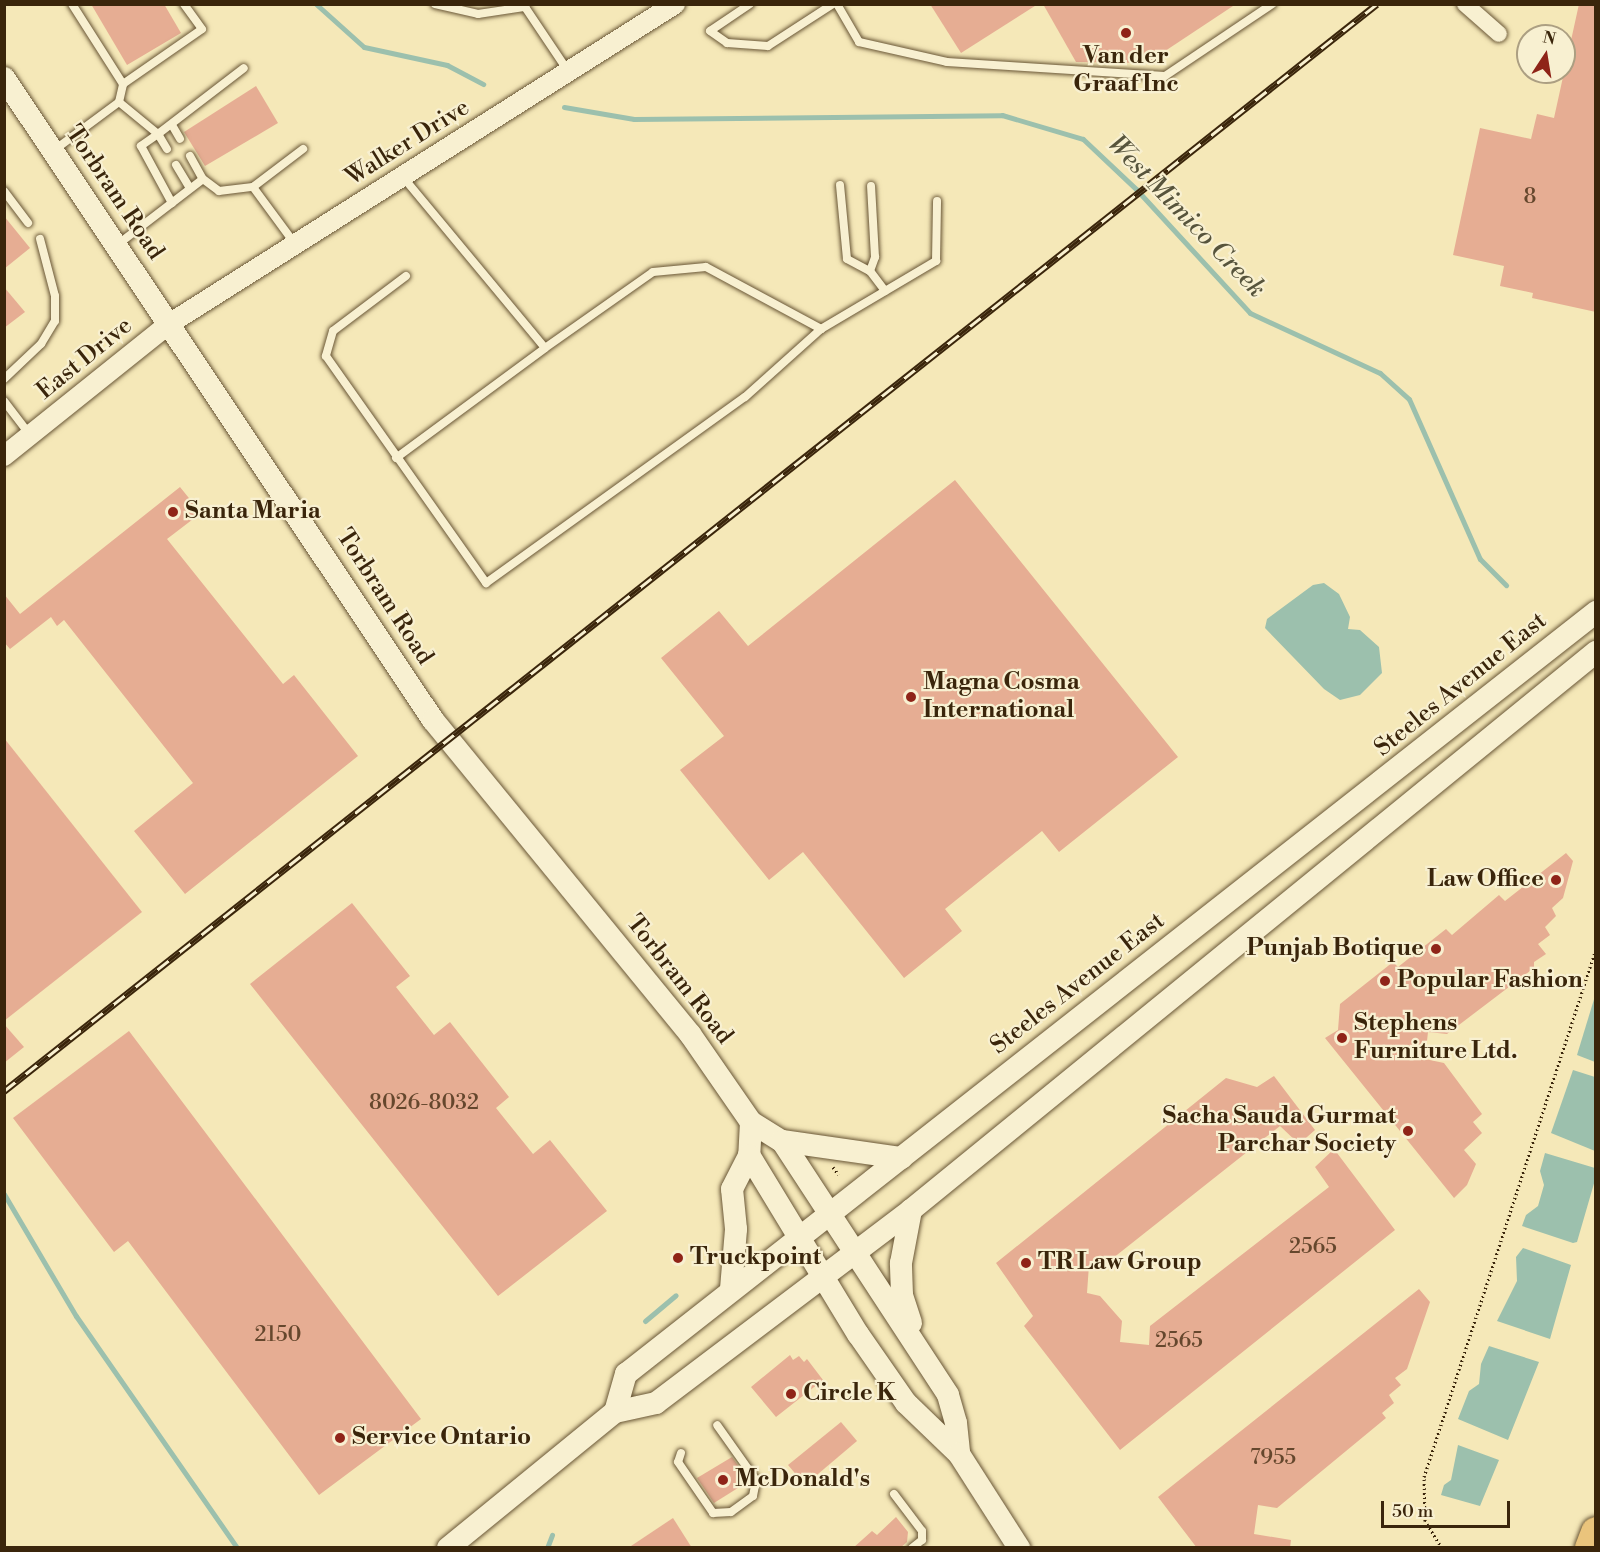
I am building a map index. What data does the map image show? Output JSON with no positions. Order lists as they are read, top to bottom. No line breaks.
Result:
{"streets":{"main road":["Torbram Road","Steeles Avenue East"],"street":["Walker Drive","East Drive"]},"crossings":[["Walker Drive","Torbram Road"],["Walker Drive","East Drive"],["Torbram Road","East Drive"],["Torbram Road","Steeles Avenue East"]],"water":["West Mimico Creek"],"places":["Van der Graaf Inc","Santa Maria","Magna Cosma International","Law Office","Punjab Botique","Popular Fashion","Stephens Furniture Ltd.","Sacha Sauda Gurmat Parchar Society","Truckpoint","TR Law Group","Circle K","Service Ontario","McDonald's"],"house_numbers":["8","8026-8032","2565","2150","2565","7955"],"scale_bar":"50 m","north":"top"}
